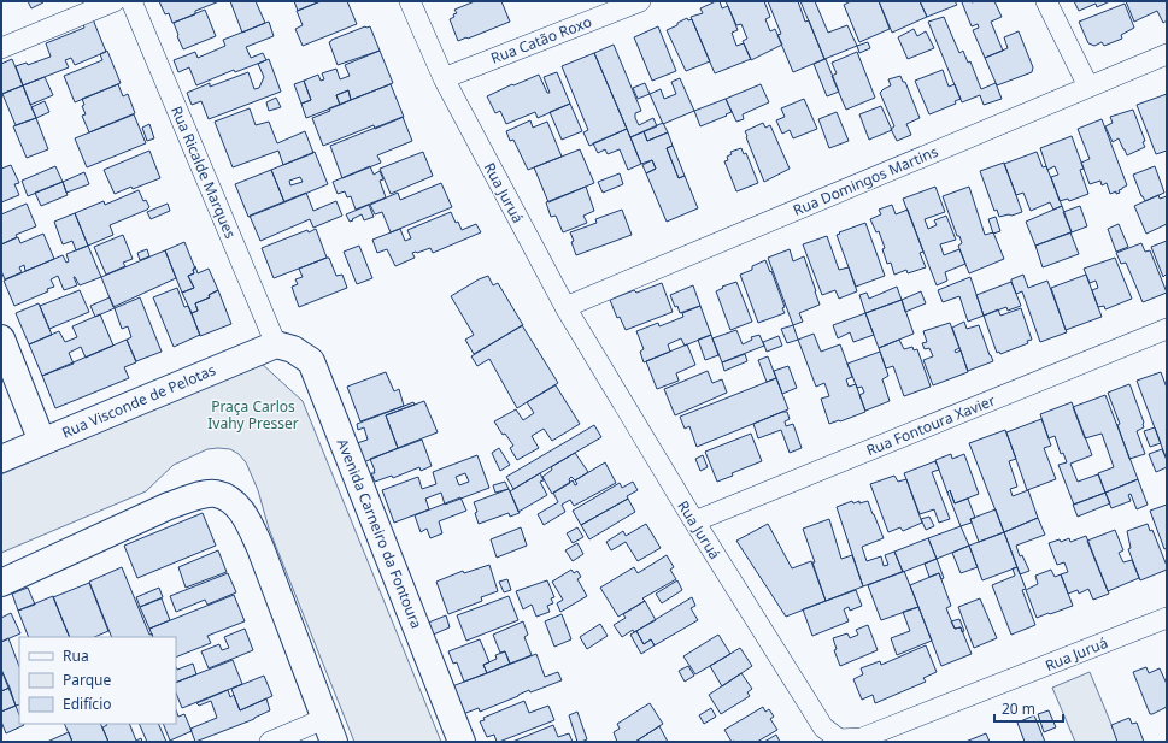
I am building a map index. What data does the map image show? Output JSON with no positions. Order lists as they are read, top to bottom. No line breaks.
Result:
{"streets":{"main road":["Rua Visconde de Pelotas","Avenida Carneiro da Fontoura"],"street":["Rua Catão Roxo","Rua Ricalde Marques","Rua Domingos Martins","Rua Juruá","Rua Fontoura Xavier"]},"crossings":[["Rua Catão Roxo","Rua Juruá"],["Rua Ricalde Marques","Rua Visconde de Pelotas"],["Rua Ricalde Marques","Avenida Carneiro da Fontoura"],["Rua Domingos Martins","Rua Juruá"],["Rua Juruá","Rua Fontoura Xavier"],["Rua Visconde de Pelotas","Avenida Carneiro da Fontoura"]],"parks":["Praça Carlos Ivahy Presser"],"legend":["Rua","Parque","Edifício"],"scale_bar":"20 m"}
